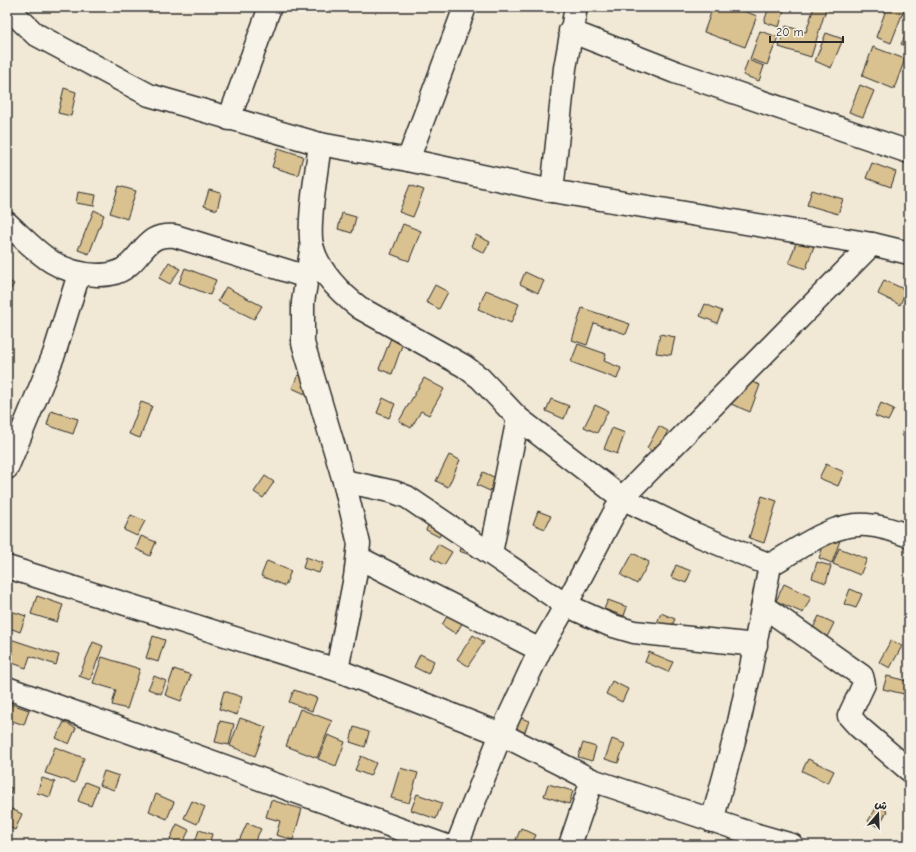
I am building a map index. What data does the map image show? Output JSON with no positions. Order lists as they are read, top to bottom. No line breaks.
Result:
{"scale_bar":"20 m","north":"top"}
